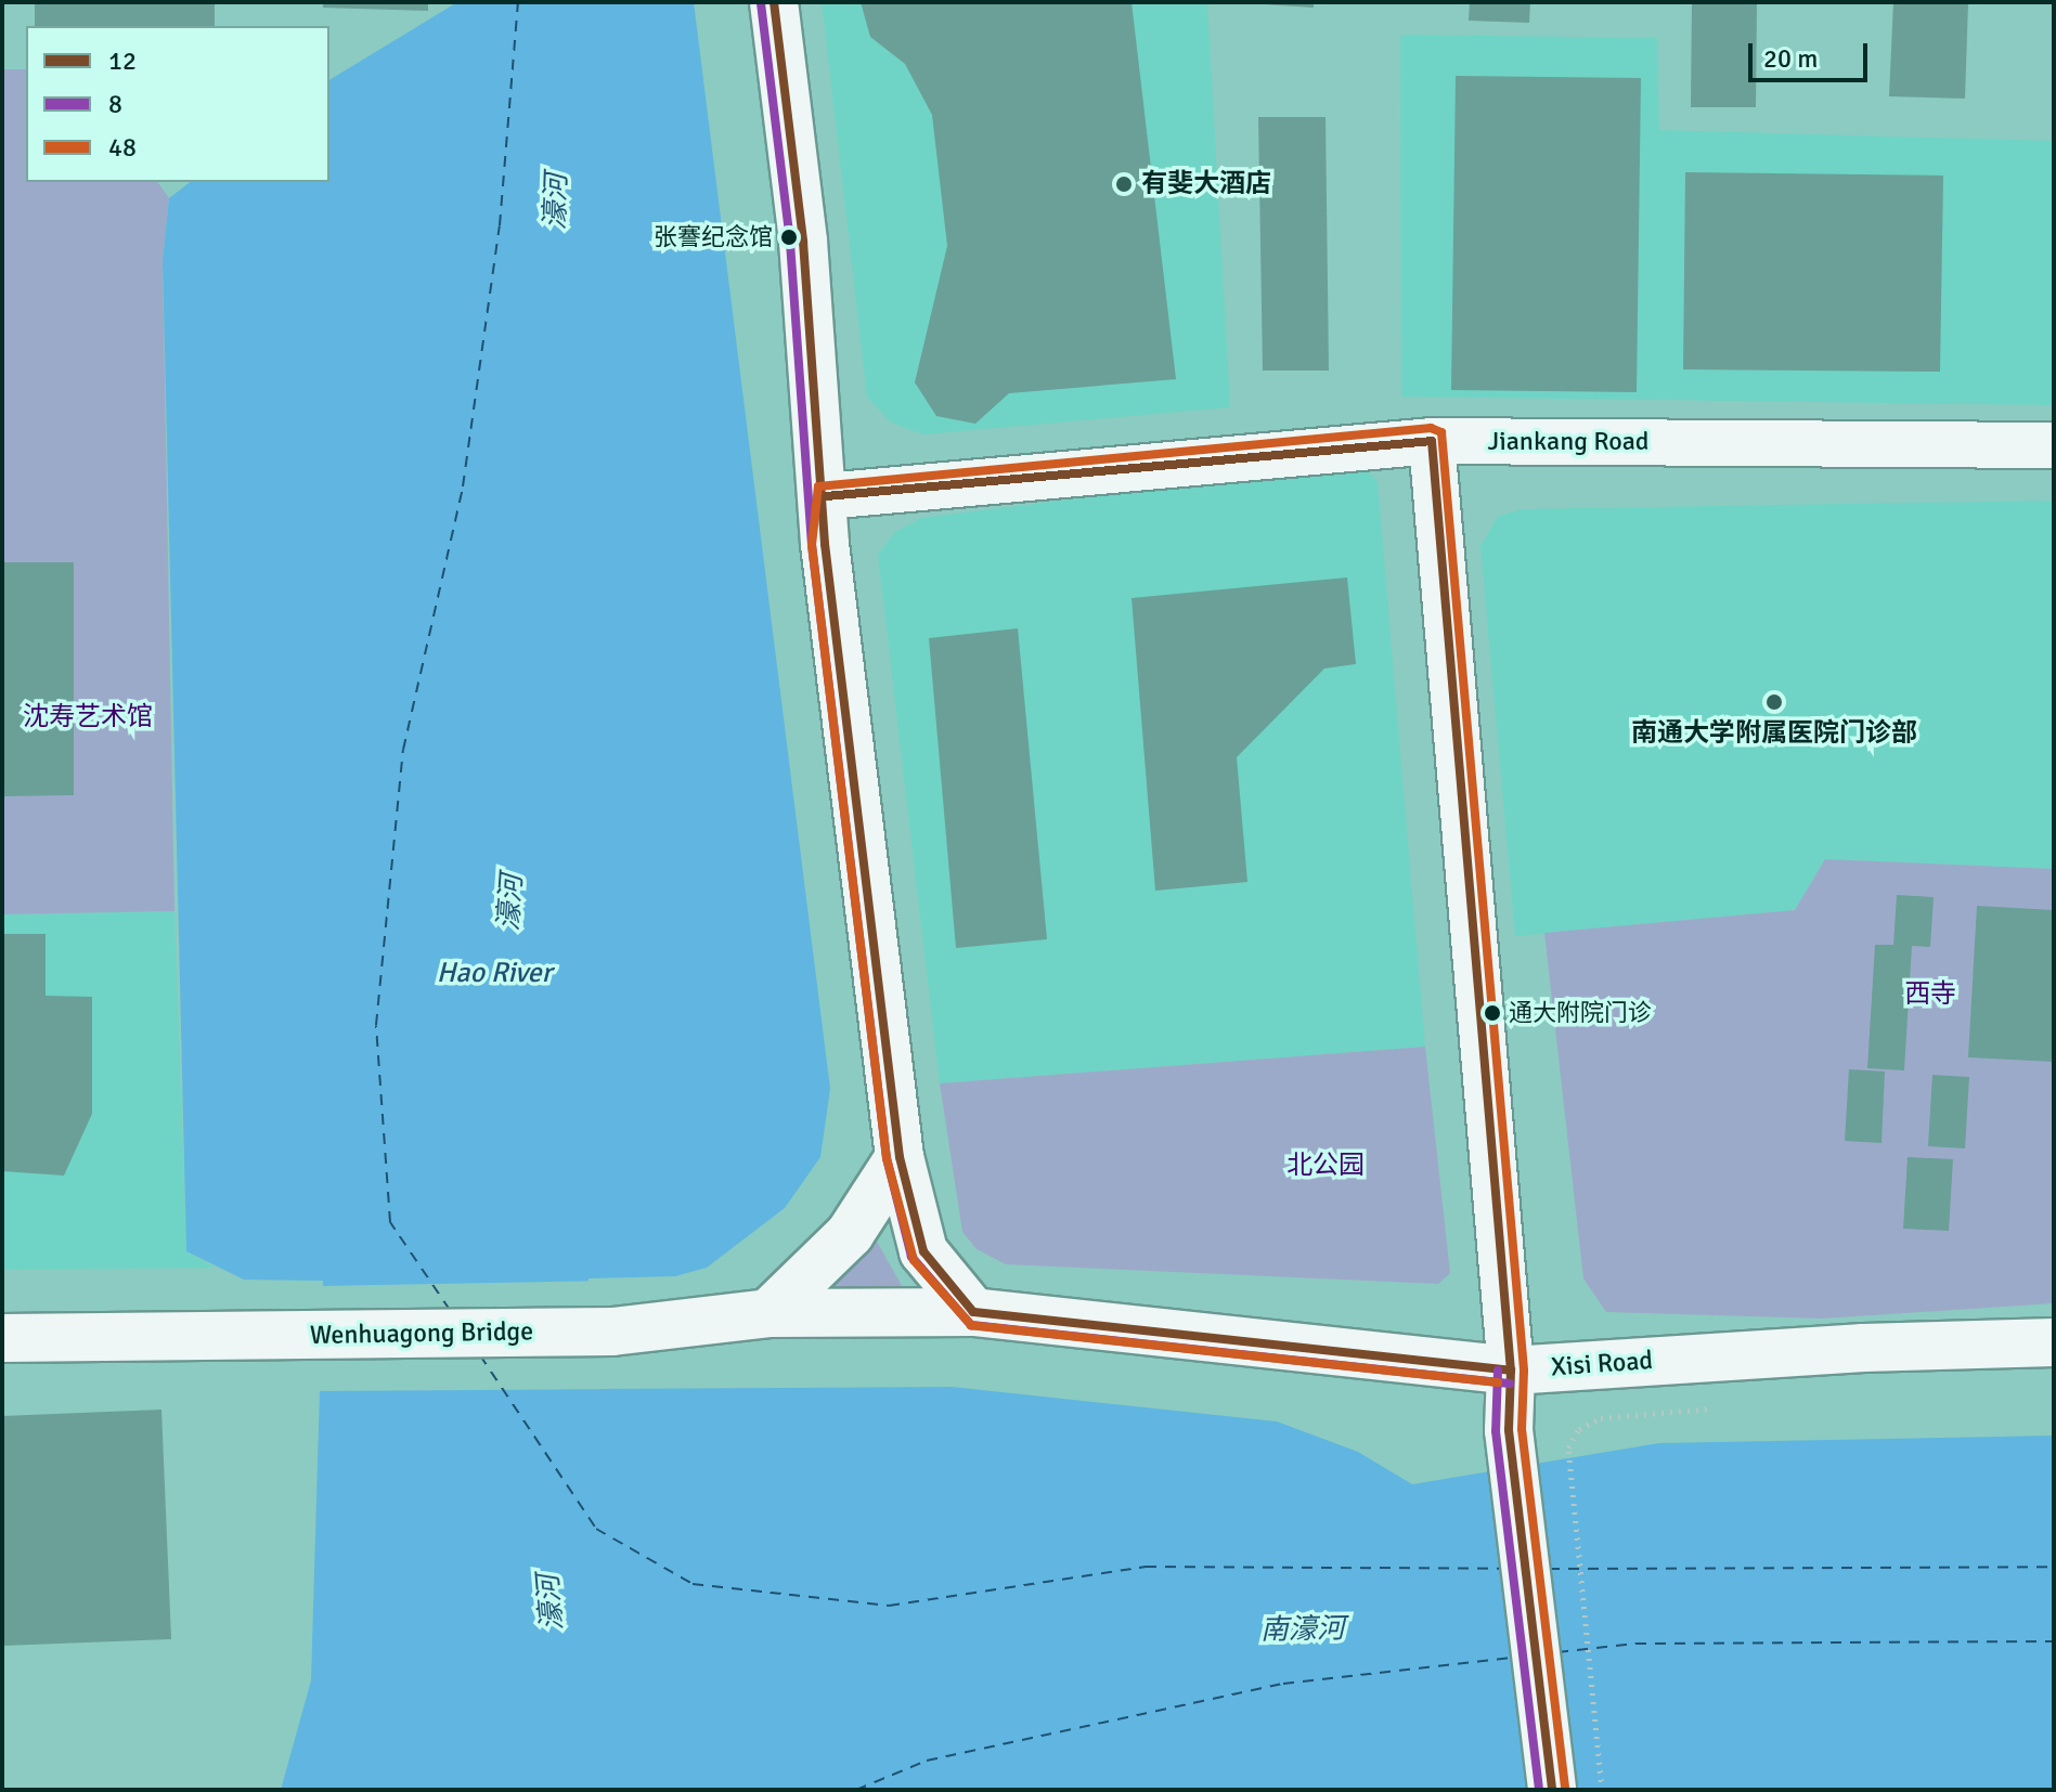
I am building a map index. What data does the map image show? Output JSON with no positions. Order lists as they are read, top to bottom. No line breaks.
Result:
{"streets":{"street":["Jiankang Road","Wenhuagong Bridge","Xisi Road"]},"crossings":[["Wenhuagong Bridge","Xisi Road"]],"water":["濠河","Hao River","南濠河"],"parks":["沈寿艺术馆","西寺","北公园"],"places":["有斐大酒店","张謇纪念馆","南通大学附属医院门诊部","通大附院门诊"],"lines":["transit line 12","transit line 8","transit line 48"],"legend":["12","8","48"],"scale_bar":"20 m"}
